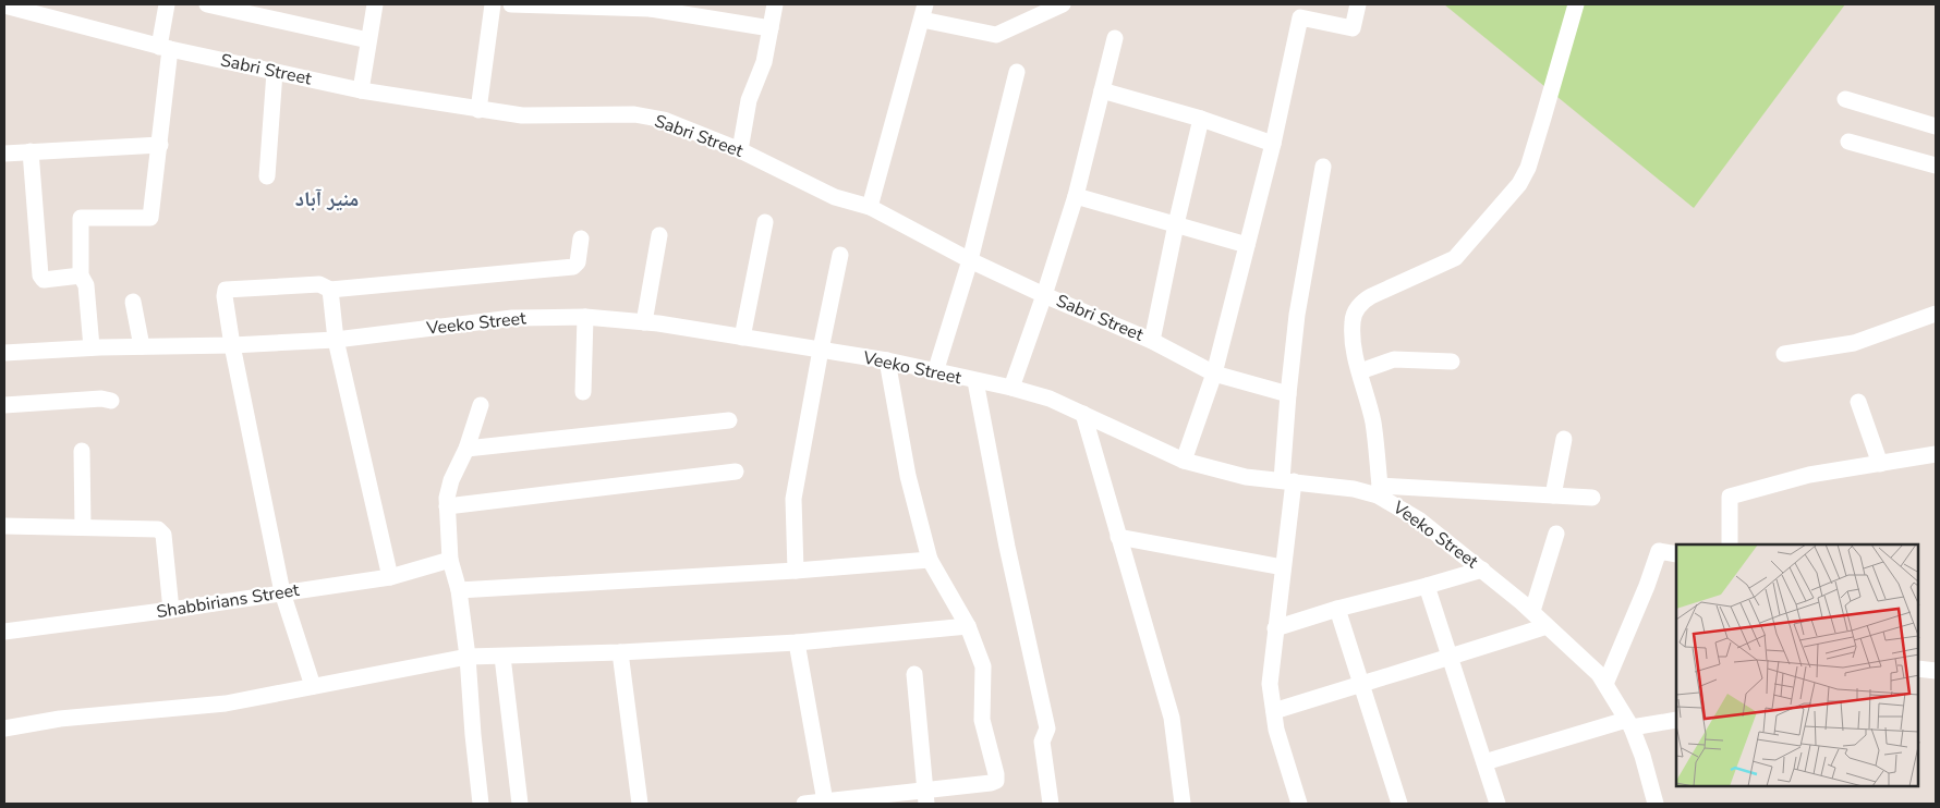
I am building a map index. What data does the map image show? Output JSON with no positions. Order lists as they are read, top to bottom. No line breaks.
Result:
{"streets":{"street":["Sabri Street","Veeko Street","Shabbirians Street"]},"districts":["منیر آباد"]}
